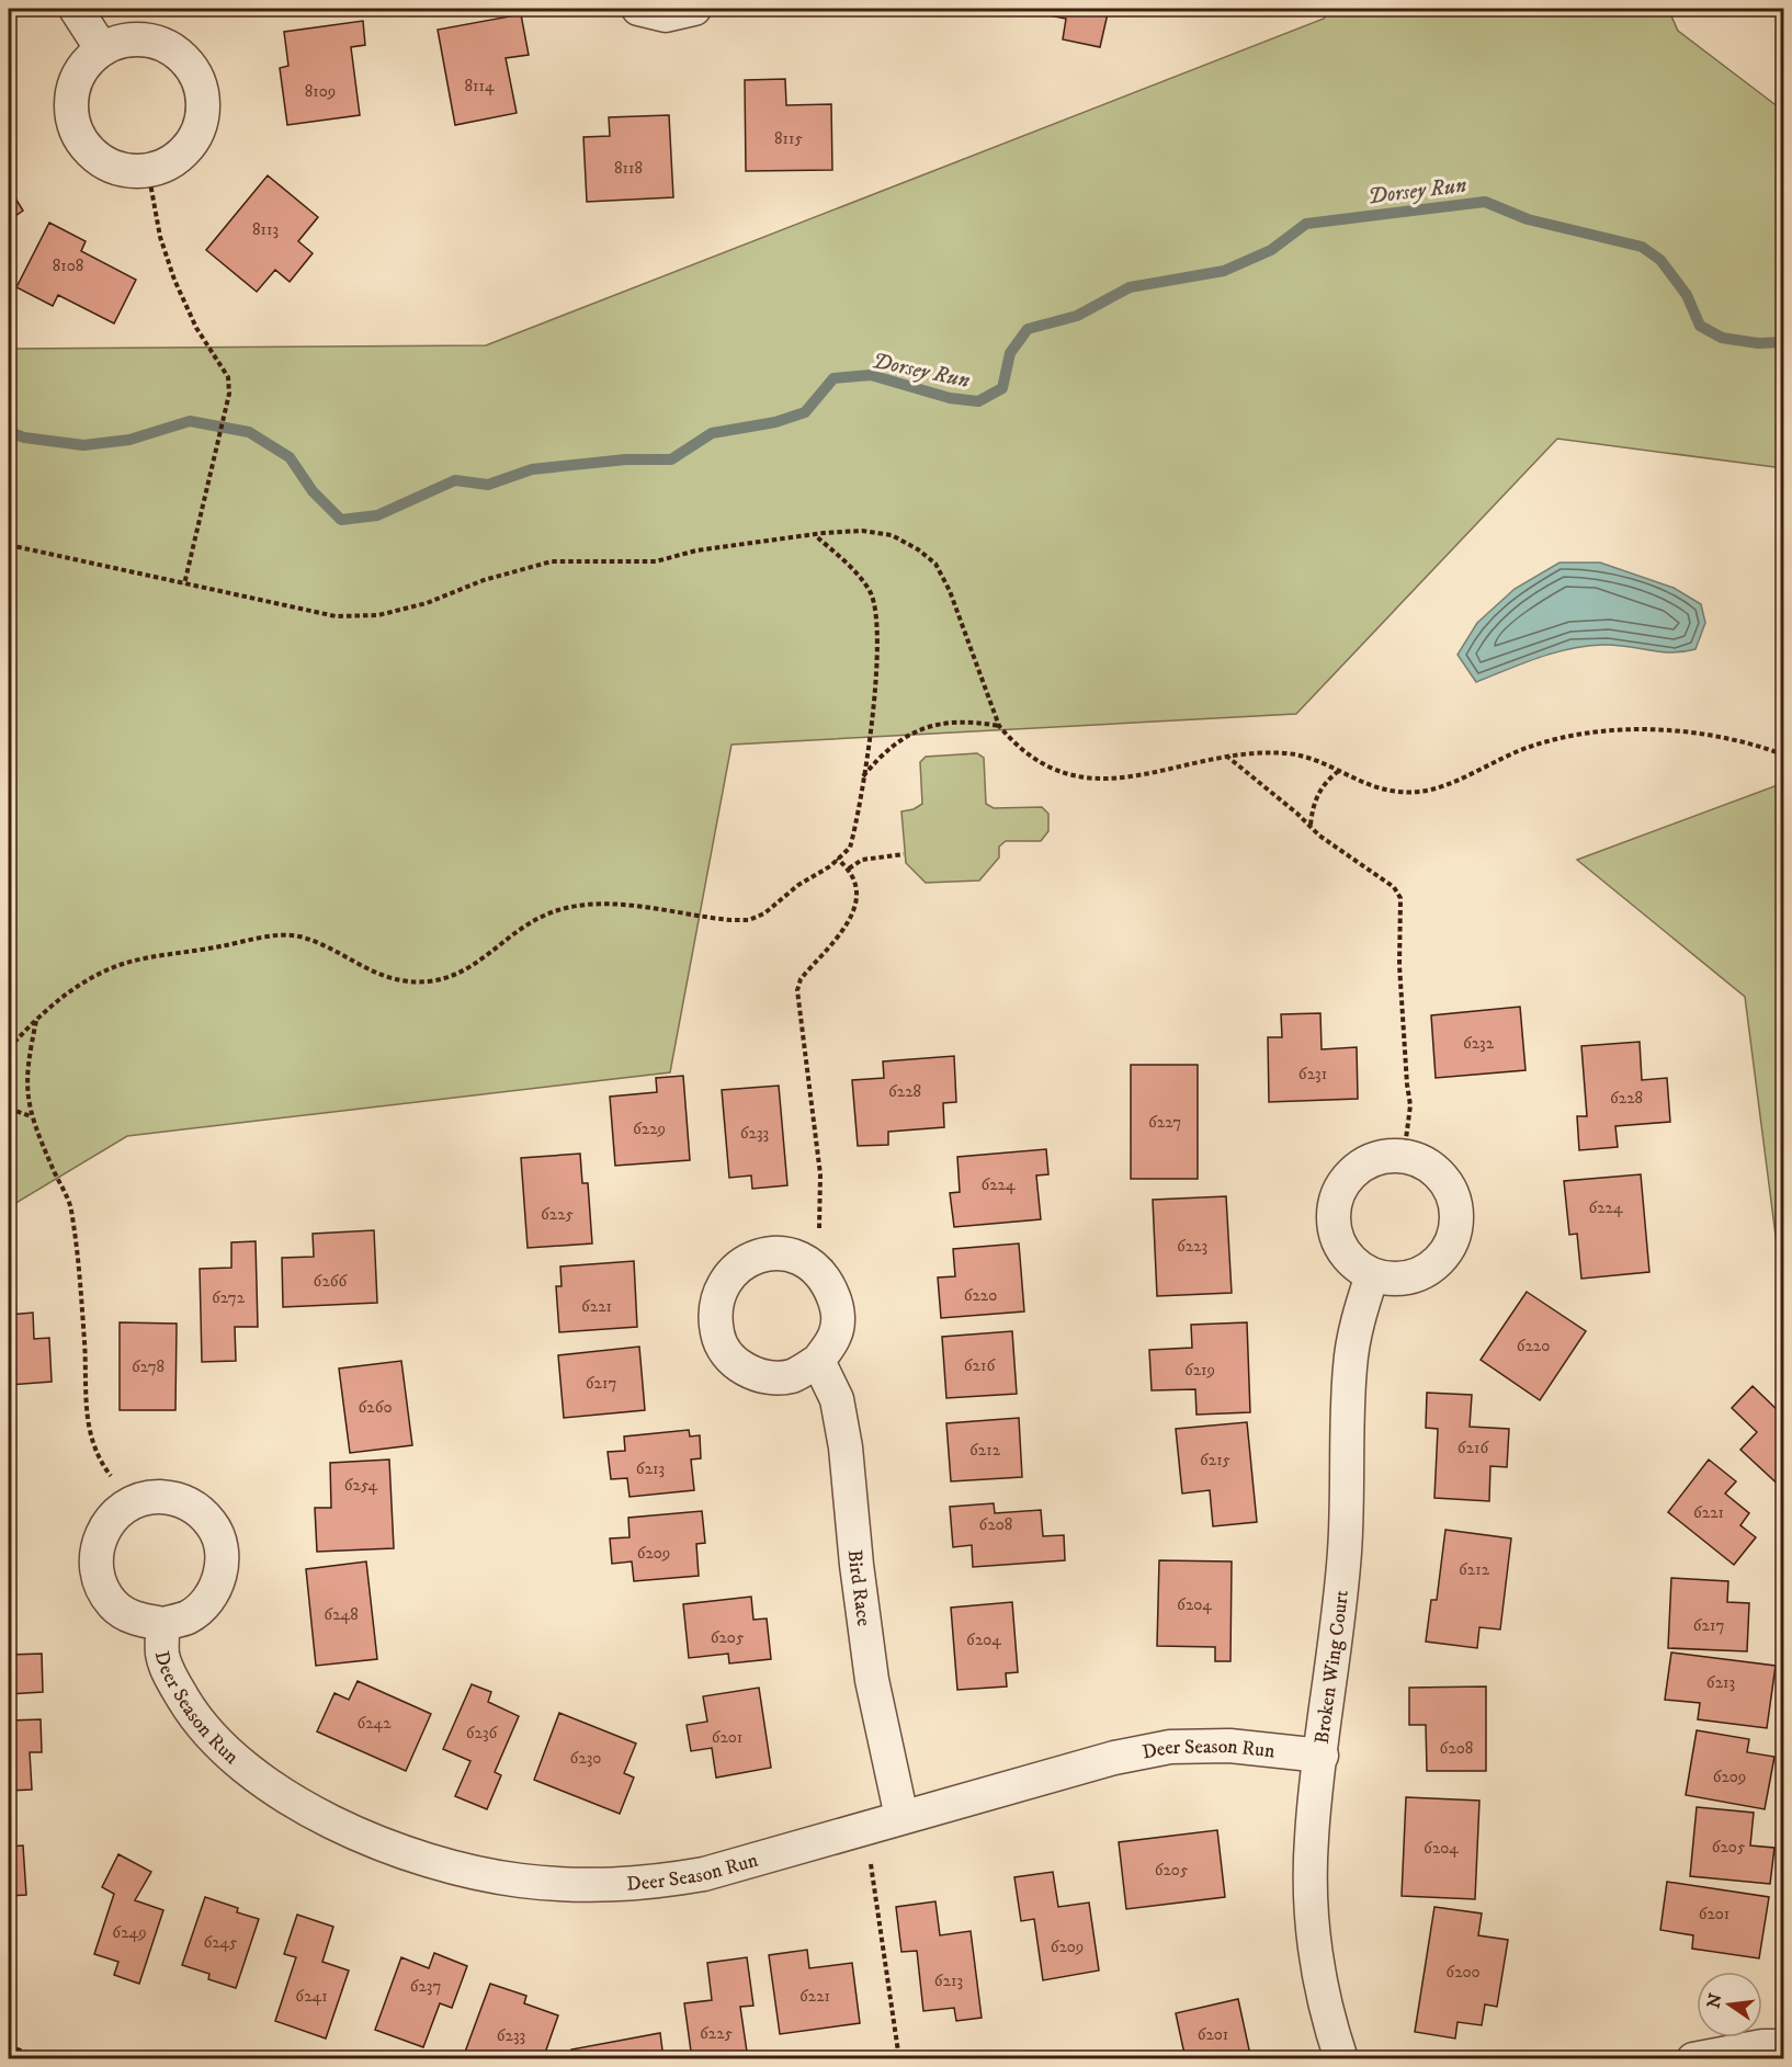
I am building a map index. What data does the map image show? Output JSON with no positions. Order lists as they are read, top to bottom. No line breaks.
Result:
{"streets":{"street":["Bird Race","Broken Wing Court","Deer Season Run"]},"crossings":[["Bird Race","Deer Season Run"],["Broken Wing Court","Deer Season Run"]],"water":["Dorsey Run"],"house_numbers":["8114","8109","8115","8118","8113","8108","6232","6231","6228","6228","6227","6229","6233","6224","6224","6225","6223","6266","6220","6272","6221","6220","6216","6278","6219","6217","6260","6216","6212","6215","6213","6254","6221","6208","6209","6212","6204","6248","6217","6205","6204","6213","6242","6236","6201","6208","6230","6209","6205","6204","6205","6201","6249","6245","6209","6200","6213","6237","6241","6221","6225","6201","6233"],"north":"left"}
